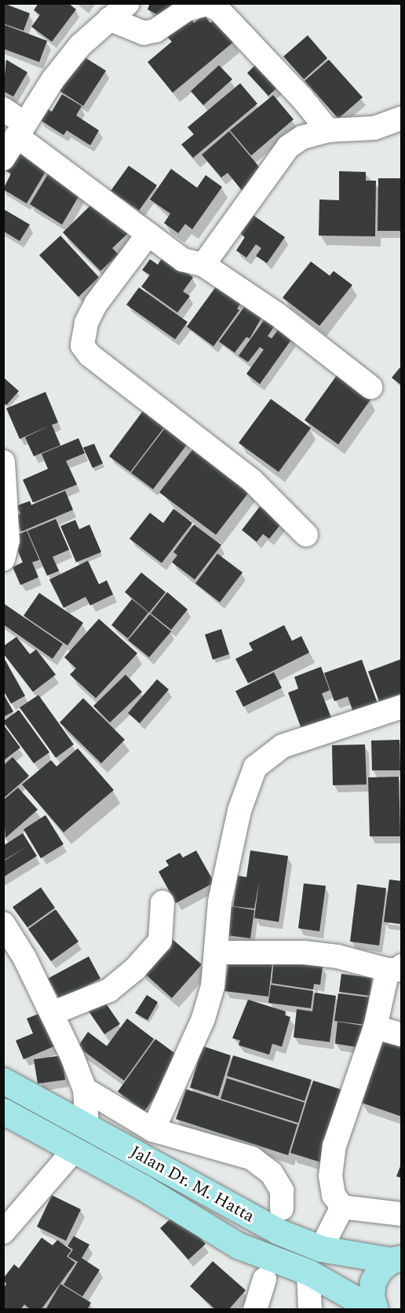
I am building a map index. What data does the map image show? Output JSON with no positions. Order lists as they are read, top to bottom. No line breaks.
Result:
{"streets":{"main road":["Jalan Dr. M. Hatta"]}}
